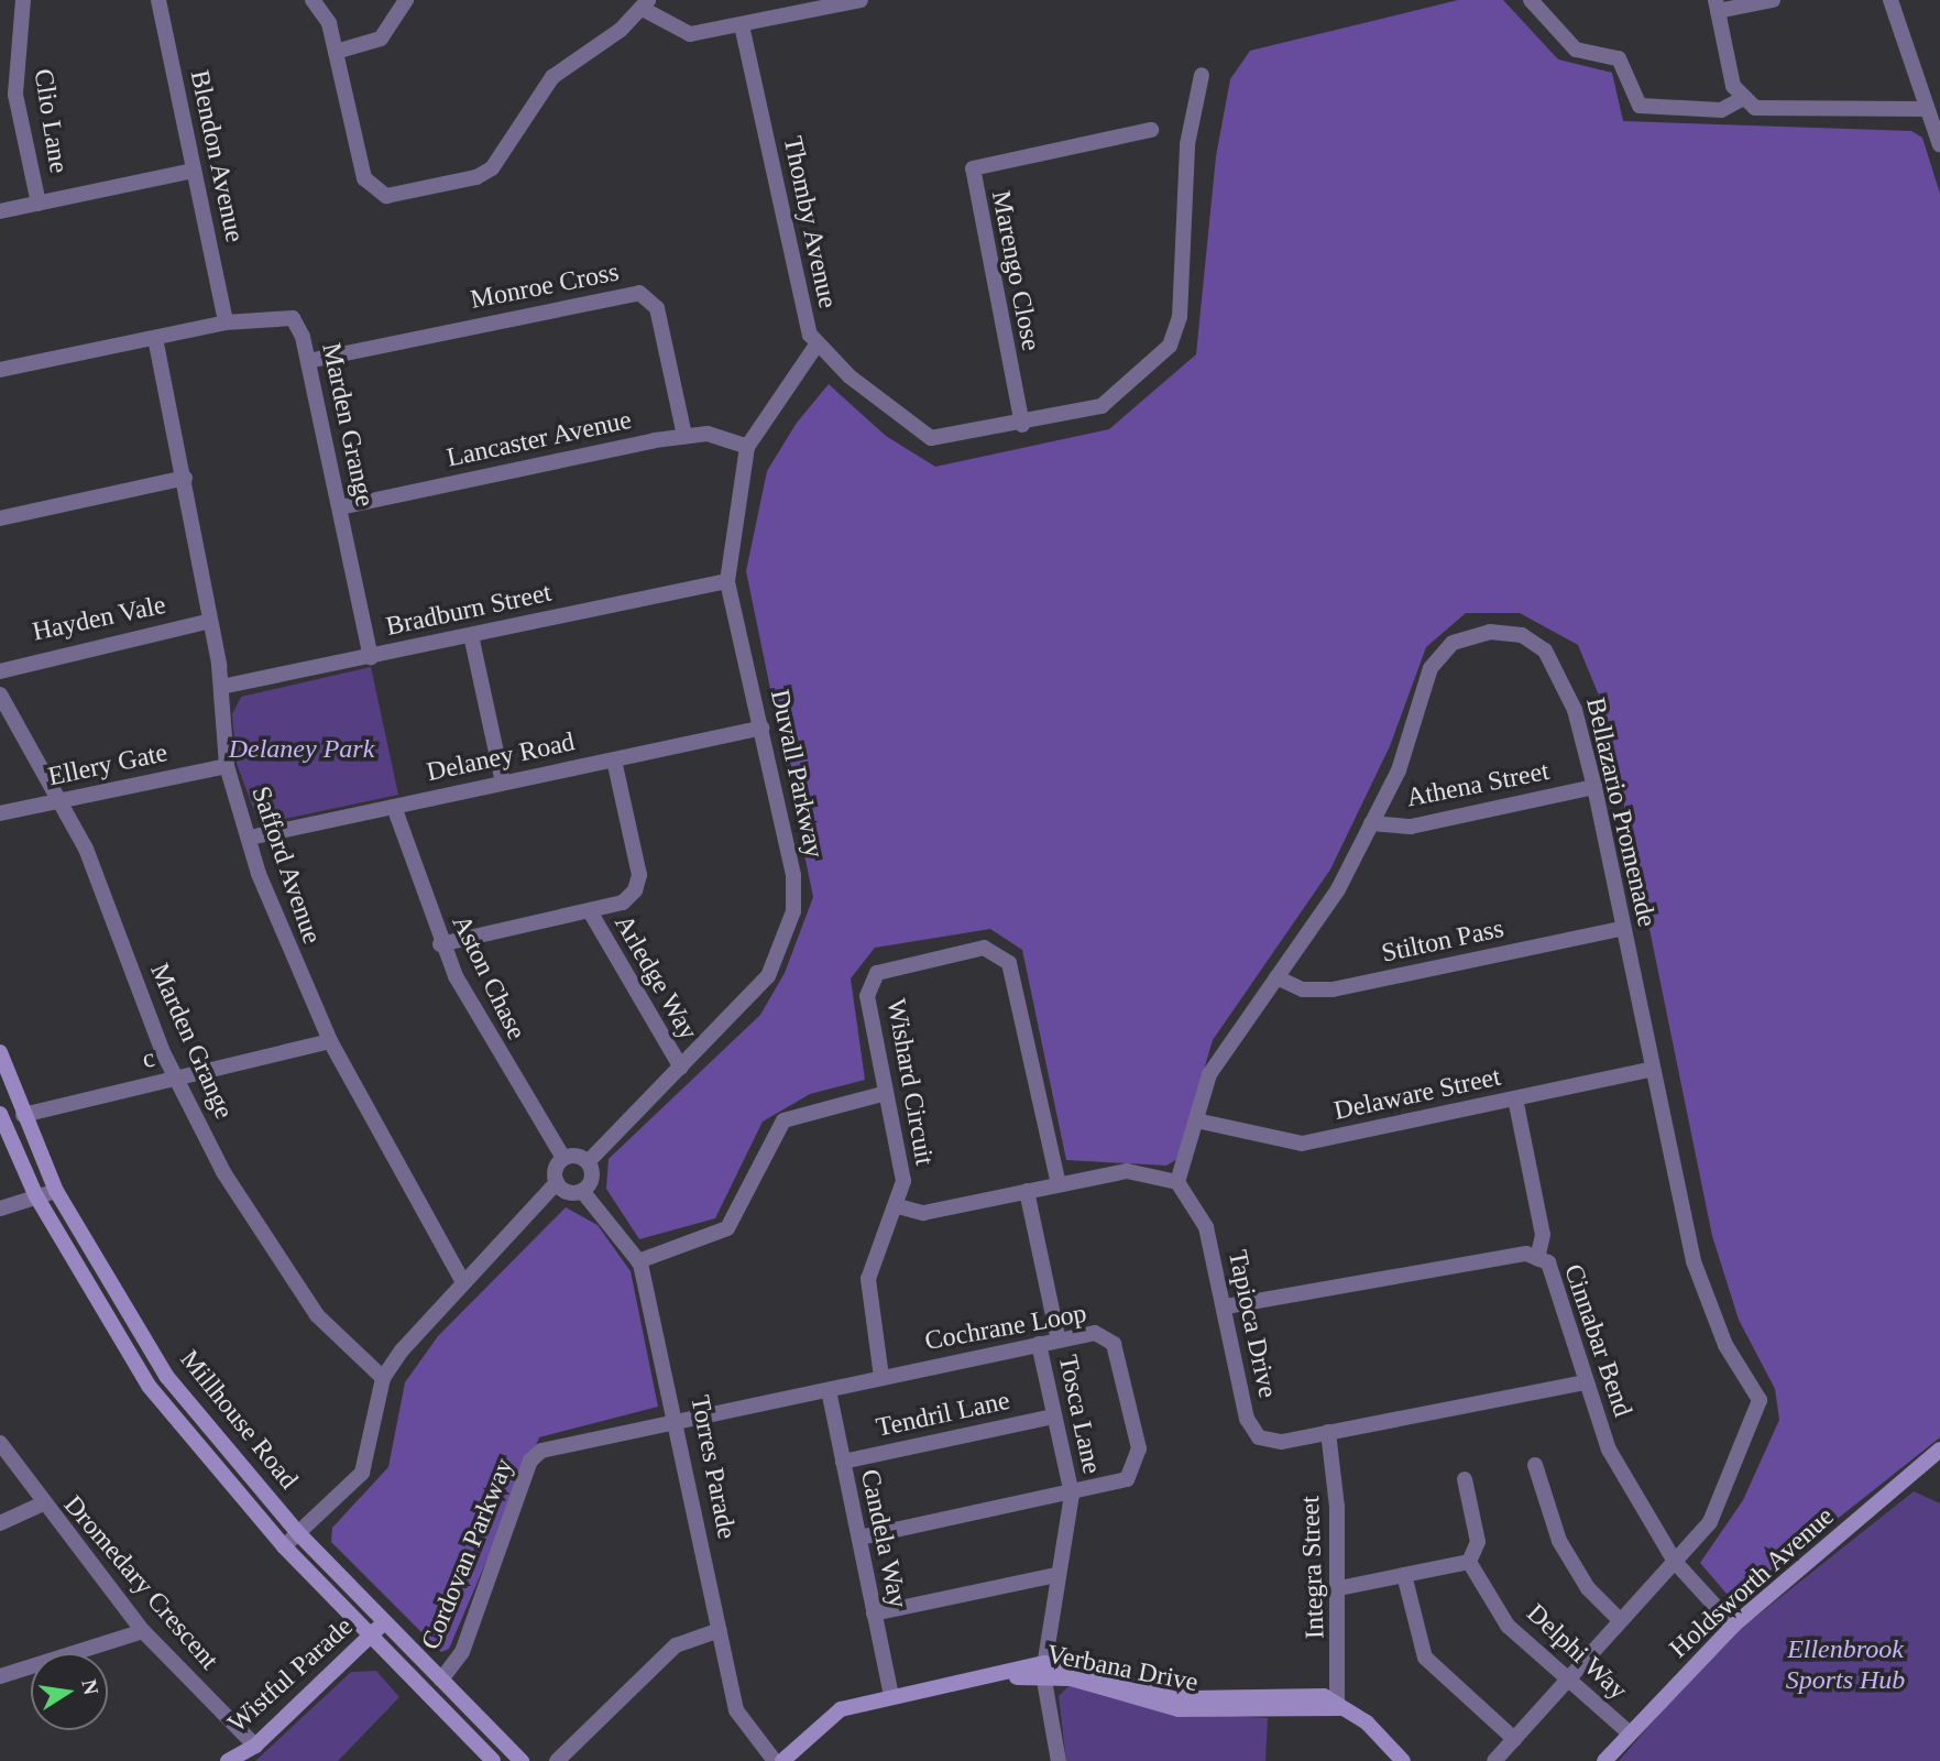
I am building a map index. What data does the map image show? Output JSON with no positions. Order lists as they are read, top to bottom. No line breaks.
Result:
{"streets":{"main road":["Millhouse Road","Holdsworth Avenue","Verbana Drive","Wistful Parade"],"street":["Clio Lane","Blendon Avenue","Thomby Avenue","Marengo Close","Monroe Cross","Marden Grange","Lancaster Avenue","Bradburn Street","Hayden Vale","Delaney Road","Ellery Gate","Duvall Parkway","Athena Street","Bellazario Promenade","Safford Avenue","Stilton Pass","Aston Chase","Arledge Way","c","Wishard Circuit","Delaware Street","Tapioca Drive","Cochrane Loop","Cinnabar Bend","Tendril Lane","Tosca Lane","Torres Parade","Candela Way","Cordovan Parkway","Integra Street","Dromedary Crescent","Delphi Way"]},"crossings":[["Blendon Avenue","Marden Grange"],["Thomby Avenue","Marengo Close"],["Thomby Avenue","Duvall Parkway"],["Monroe Cross","Marden Grange"],["Monroe Cross","Lancaster Avenue"],["Marden Grange","Lancaster Avenue"],["Marden Grange","Bradburn Street"],["Marden Grange","Ellery Gate"],["Marden Grange","Safford Avenue"],["Marden Grange","c"],["Lancaster Avenue","Duvall Parkway"],["Bradburn Street","Duvall Parkway"],["Bradburn Street","Safford Avenue"],["Hayden Vale","Safford Avenue"],["Delaney Road","Duvall Parkway"],["Delaney Road","Safford Avenue"],["Delaney Road","Aston Chase"],["Ellery Gate","Safford Avenue"],["Duvall Parkway","Aston Chase"],["Duvall Parkway","Arledge Way"],["Duvall Parkway","Torres Parade"],["Athena Street","Bellazario Promenade"],["Bellazario Promenade","Stilton Pass"],["Bellazario Promenade","Delaware Street"],["Bellazario Promenade","Tapioca Drive"],["Bellazario Promenade","Cinnabar Bend"],["Safford Avenue","c"],["Aston Chase","Torres Parade"],["c","Millhouse Road"],["Wishard Circuit","Cochrane Loop"],["Tapioca Drive","Cinnabar Bend"],["Tapioca Drive","Integra Street"],["Cochrane Loop","Tosca Lane"],["Cochrane Loop","Torres Parade"],["Cochrane Loop","Candela Way"],["Cochrane Loop","Cordovan Parkway"],["Cinnabar Bend","Holdsworth Avenue"],["Tendril Lane","Tosca Lane"],["Tendril Lane","Candela Way"],["Millhouse Road","Cordovan Parkway"],["Millhouse Road","Wistful Parade"],["Torres Parade","Cordovan Parkway"],["Candela Way","Verbana Drive"],["Integra Street","Verbana Drive"],["Dromedary Crescent","Wistful Parade"],["Holdsworth Avenue","Delphi Way"]],"parks":["Delaney Park","Ellenbrook Sports Hub"],"north":"right"}
